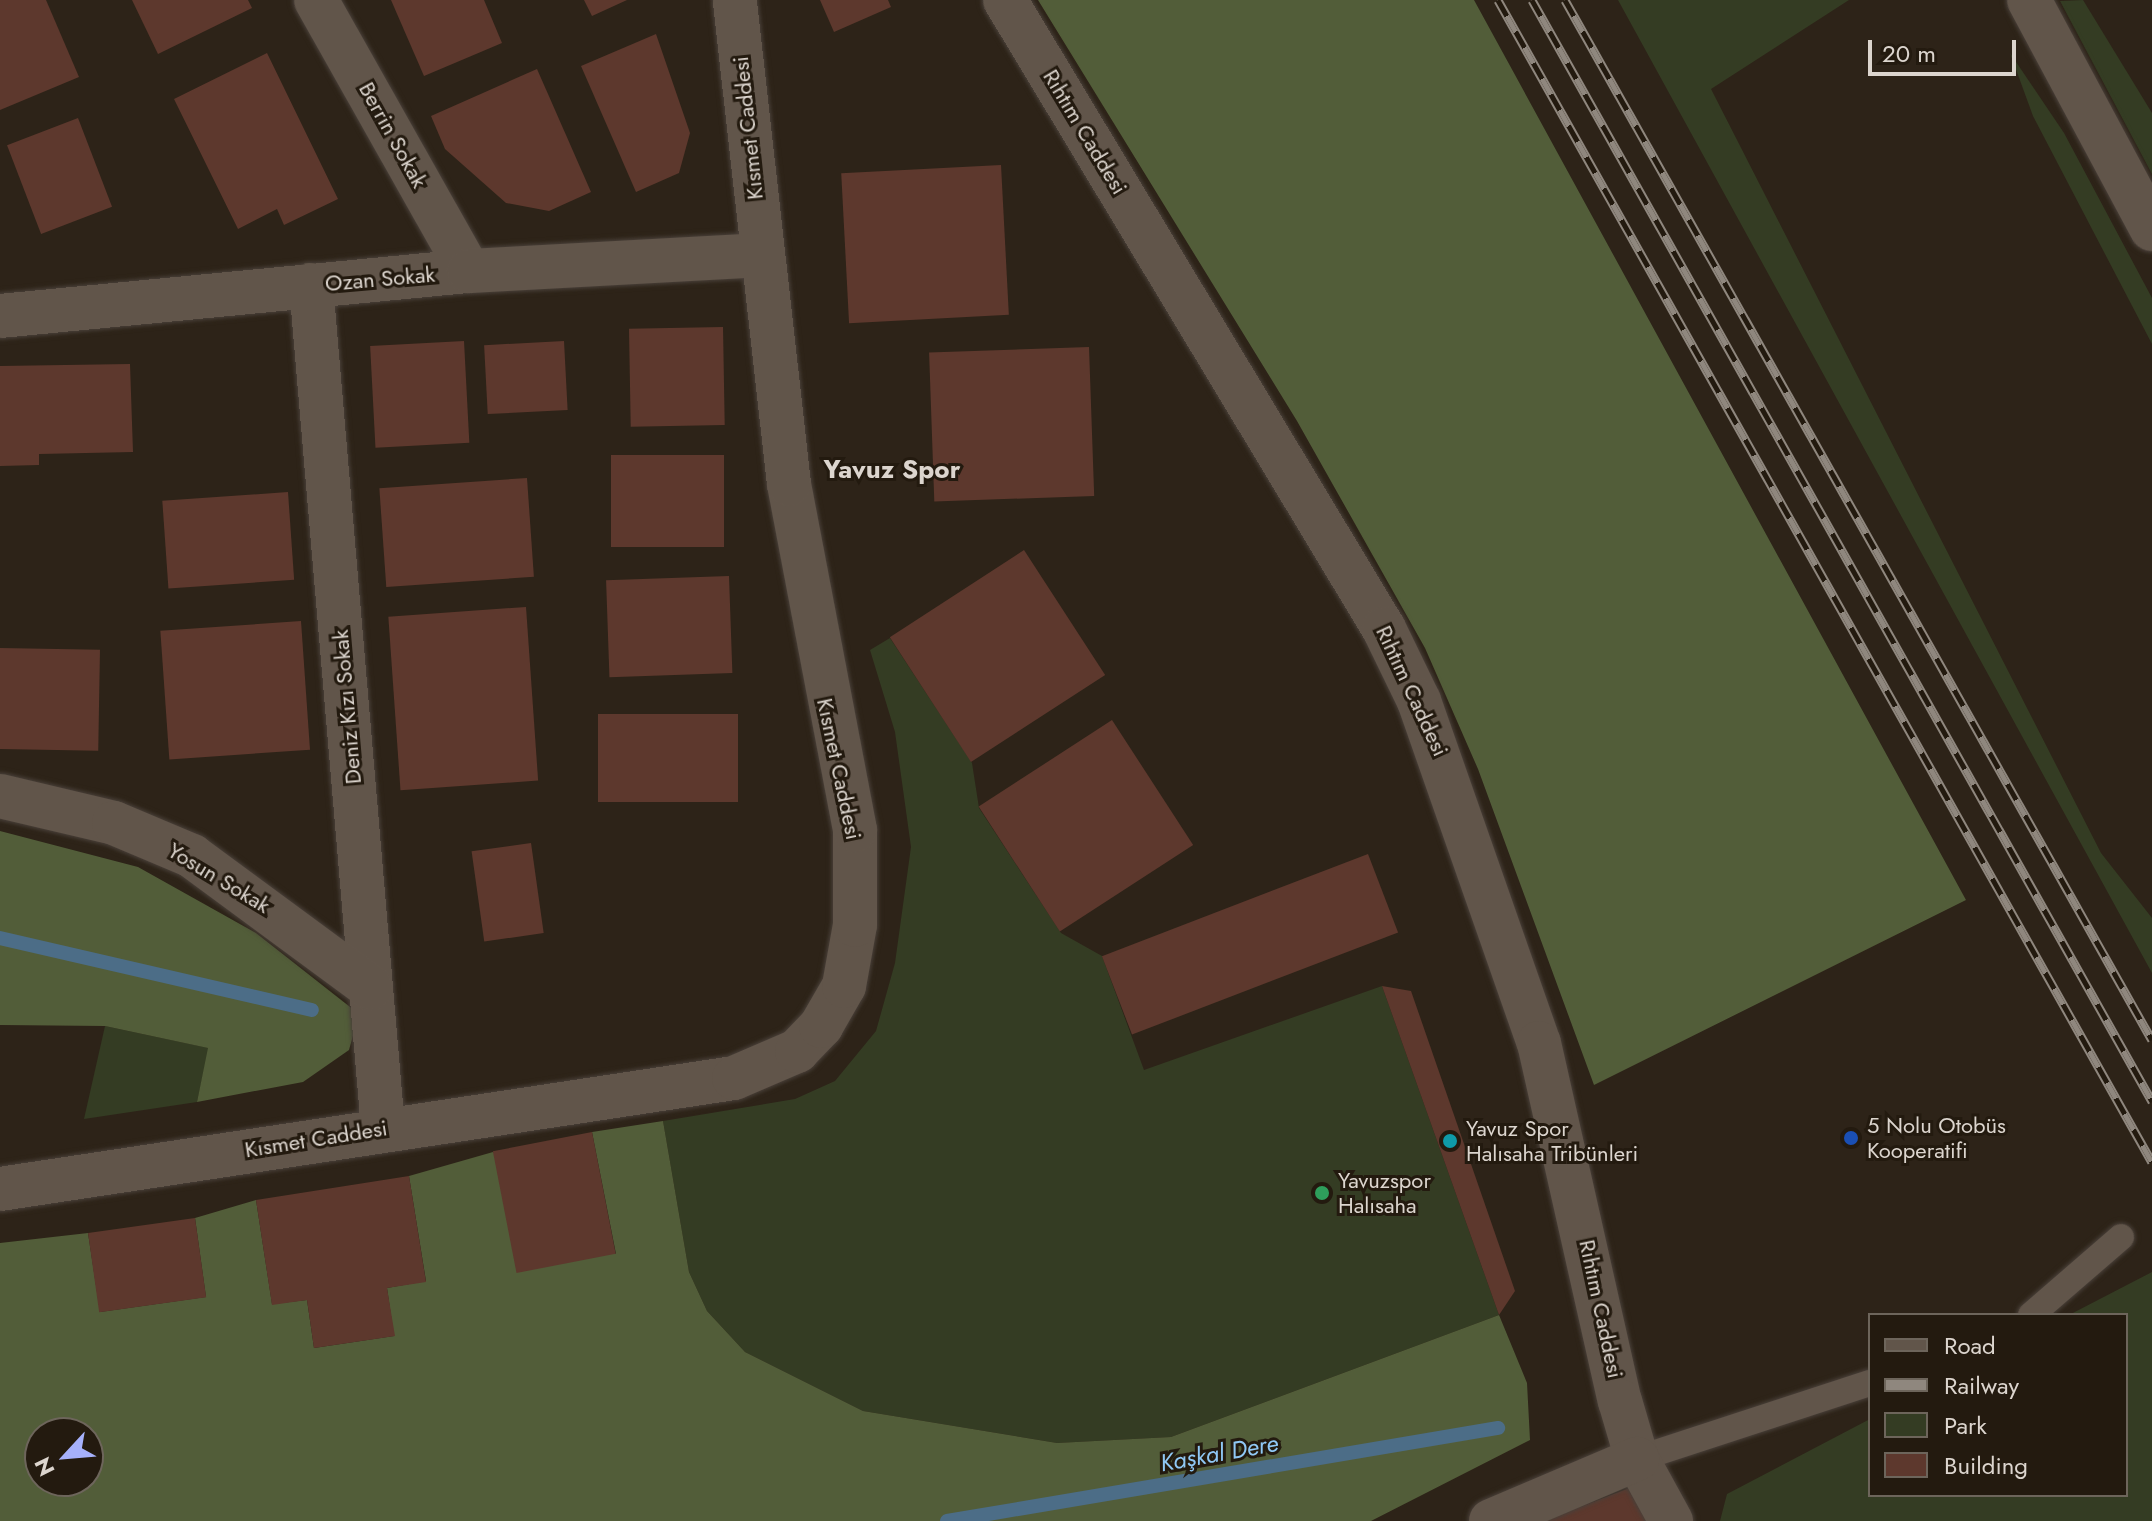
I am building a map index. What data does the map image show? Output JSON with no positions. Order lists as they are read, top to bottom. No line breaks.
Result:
{"streets":{"street":["Kısmet Caddesi","Rıhtım Caddesi","Berrin Sokak","Ozan Sokak","Deniz Kızı Sokak","Yosun Sokak"]},"crossings":[["Kısmet Caddesi","Ozan Sokak"],["Kısmet Caddesi","Deniz Kızı Sokak"],["Berrin Sokak","Ozan Sokak"],["Ozan Sokak","Deniz Kızı Sokak"],["Deniz Kızı Sokak","Yosun Sokak"]],"districts":["Yavuz Spor"],"water":["Kaşkal Dere"],"places":["5 Nolu Otobüs Kooperatifi","Yavuz Spor Halısaha Tribünleri","Yavuzspor Halısaha"],"legend":["Road","Railway","Park","Building"],"scale_bar":"20 m","north":"bottom left"}
